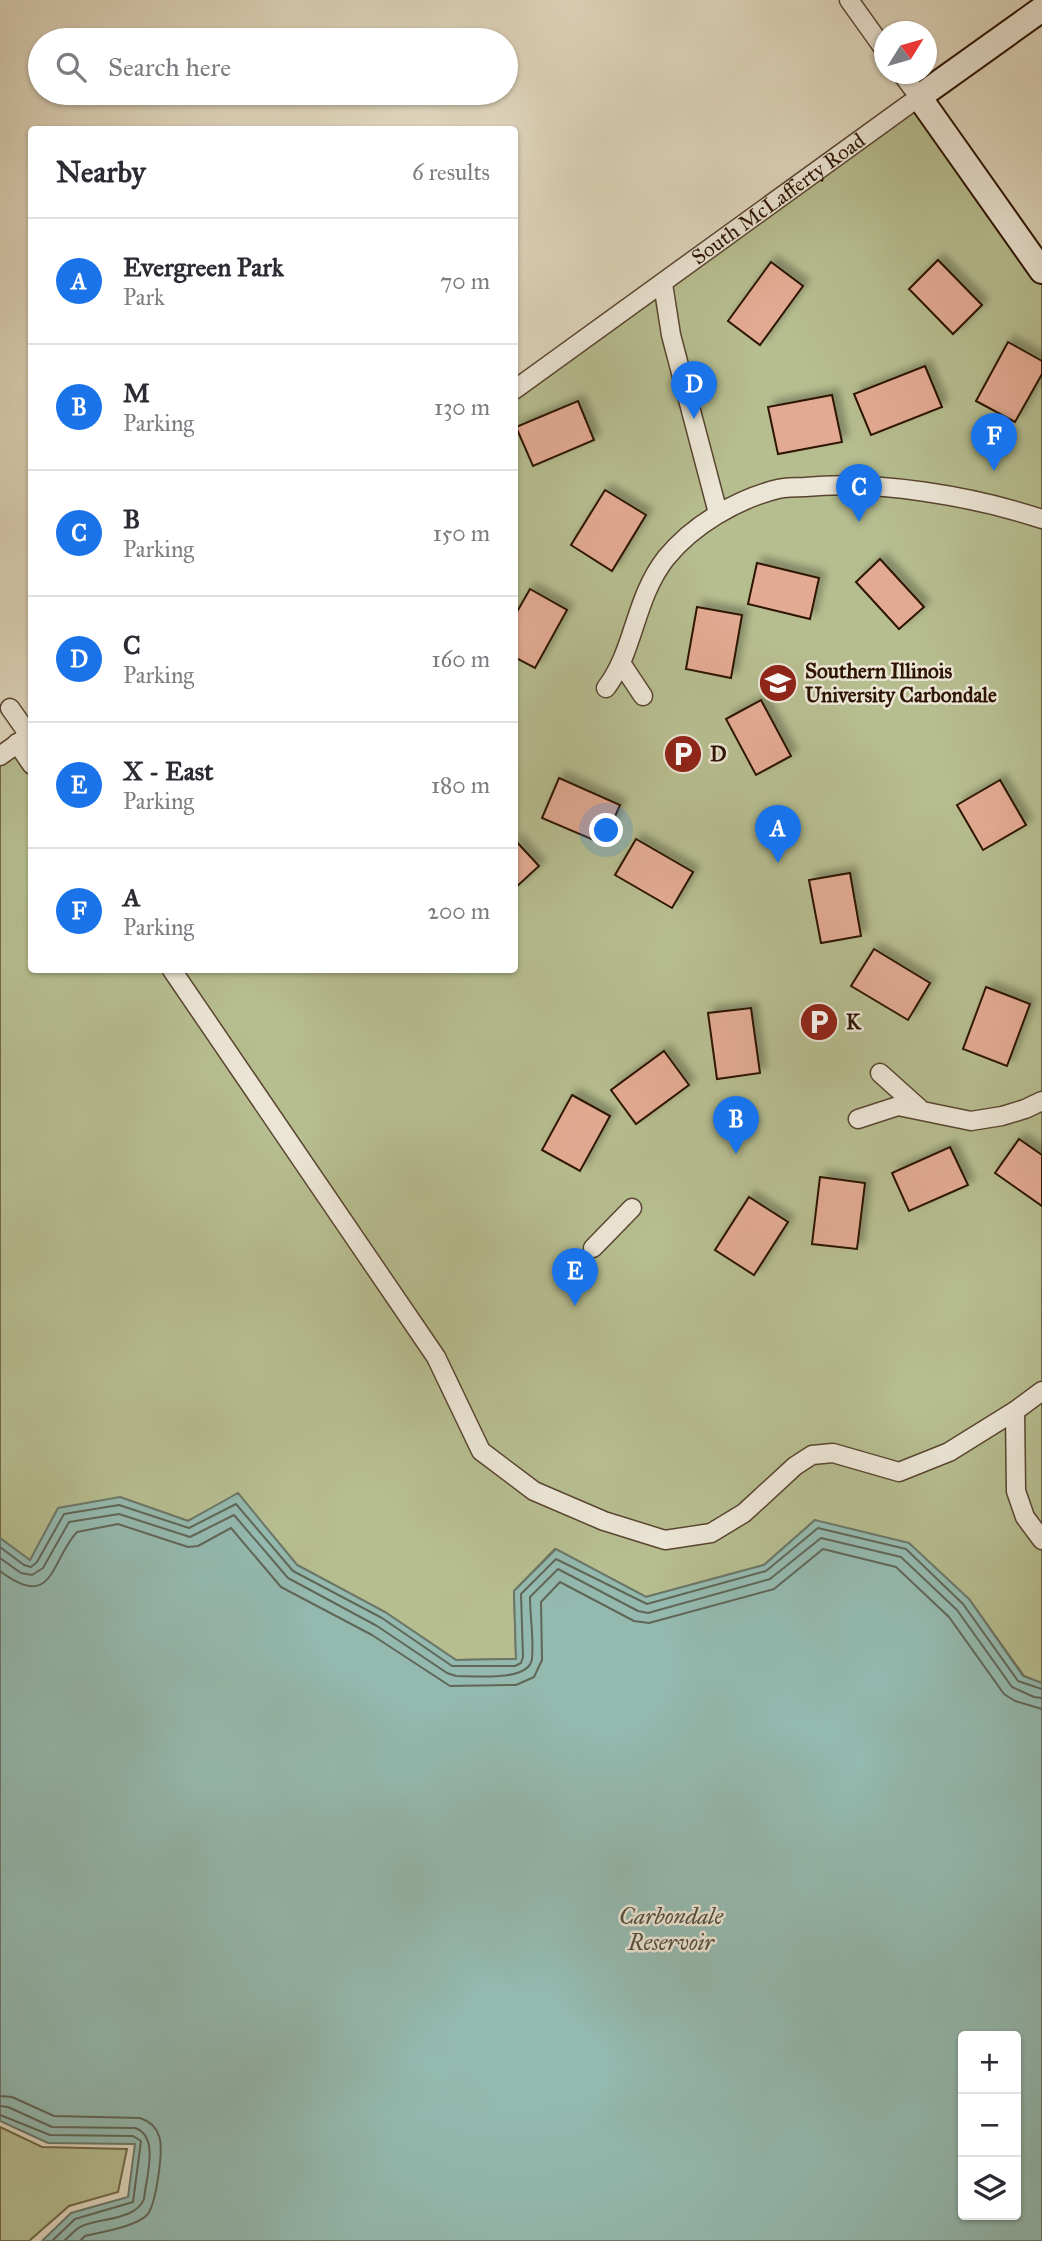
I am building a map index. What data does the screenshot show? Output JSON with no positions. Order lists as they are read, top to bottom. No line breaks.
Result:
{"streets":{"street":["South McLafferty Road"]},"water":["Carbondale Reservoir"],"places":{"school or university":["Southern Illinois University Carbondale"],"parking":["D","K"]},"north":"top right","page":{"search":"Search here","heading":["Nearby","6 results"],"list":[{"mark":"A","name":"Evergreen Park","note":"Park","value":"70 m"},{"mark":"B","name":"M","note":"Parking","value":"130 m"},{"mark":"C","name":"B","note":"Parking","value":"150 m"},{"mark":"D","name":"C","note":"Parking","value":"160 m"},{"mark":"E","name":"X - East","note":"Parking","value":"180 m"},{"mark":"F","name":"A","note":"Parking","value":"200 m"}],"pins":["D","F","C","A","B","E"],"map_buttons":["+","−"]}}
